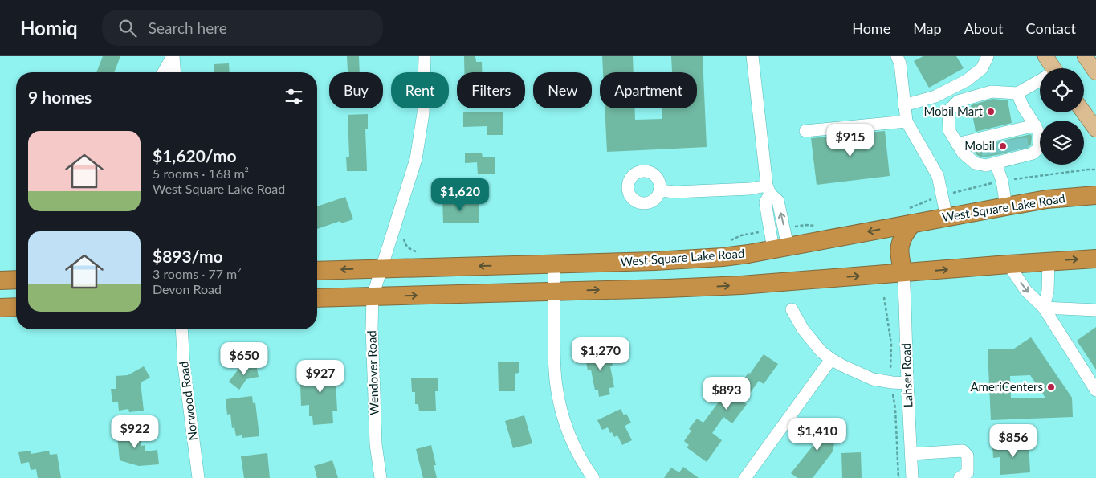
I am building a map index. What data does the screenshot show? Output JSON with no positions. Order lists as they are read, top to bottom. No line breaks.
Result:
{"streets":{"highway":["West Square Lake Road"],"street":["Wendover Road","Lahser Road","Norwood Road"]},"crossings":[["West Square Lake Road","Wendover Road"]],"places":["Mobil Mart","Mobil","AmeriCenters"],"page":{"header":"Homiq","search":"Search here","nav":["Home","Map","About","Contact"],"chip":["Buy","Rent","Filters","New","Apartment"],"heading":"9 homes","list":[{"name":"$1,620/mo","note":"5 rooms · 168 m² · West Square Lake Road"},{"name":"$893/mo","note":"3 rooms · 77 m² · Devon Road"}],"price":["$915","$1,620","$1,270","$650","$927","$893","$922","$1,410","$856"]}}
